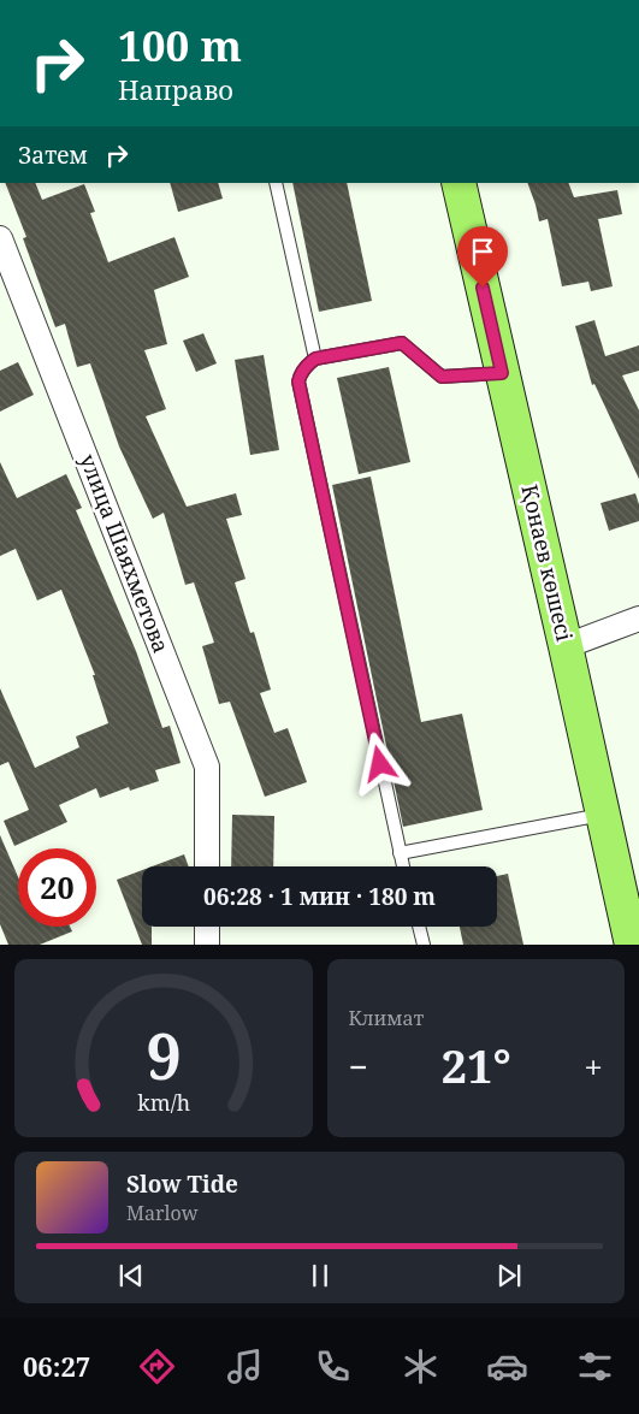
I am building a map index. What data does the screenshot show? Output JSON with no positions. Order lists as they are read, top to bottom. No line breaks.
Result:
{"streets":{"main road":["Қонаев көшесі"],"street":["улица Шаяхметова"]},"page":{"turn":["100 m","Направо"],"then":"Затем","limit":"20","trip":"06:28 · 1 мин · 180 m","tile":"Климат","heat":["−","21°","+"],"song":["Slow Tide","Marlow"],"tabs":"06:27","gauge":["9","km/h"]}}
